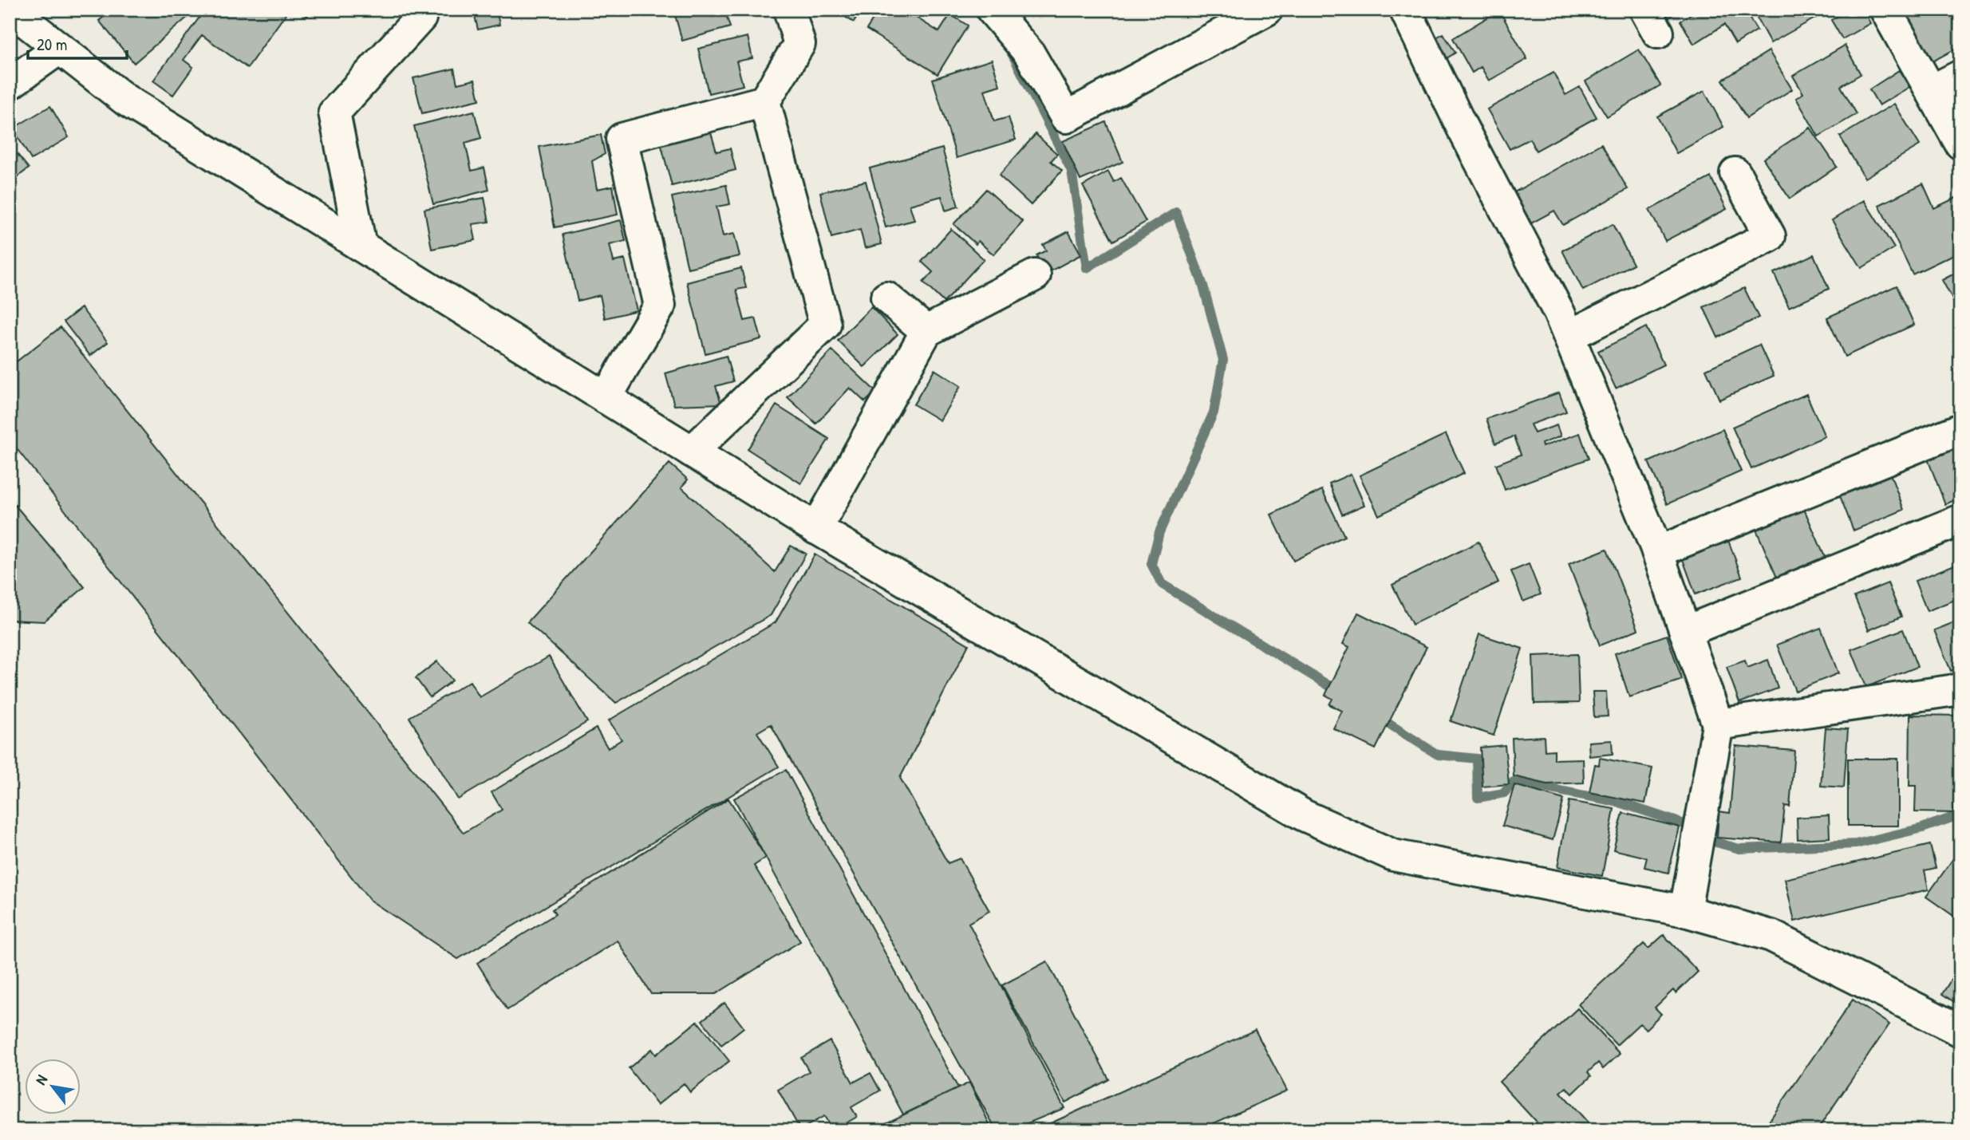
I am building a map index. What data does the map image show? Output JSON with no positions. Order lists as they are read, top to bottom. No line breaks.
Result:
{"scale_bar":"20 m","north":"top left"}
